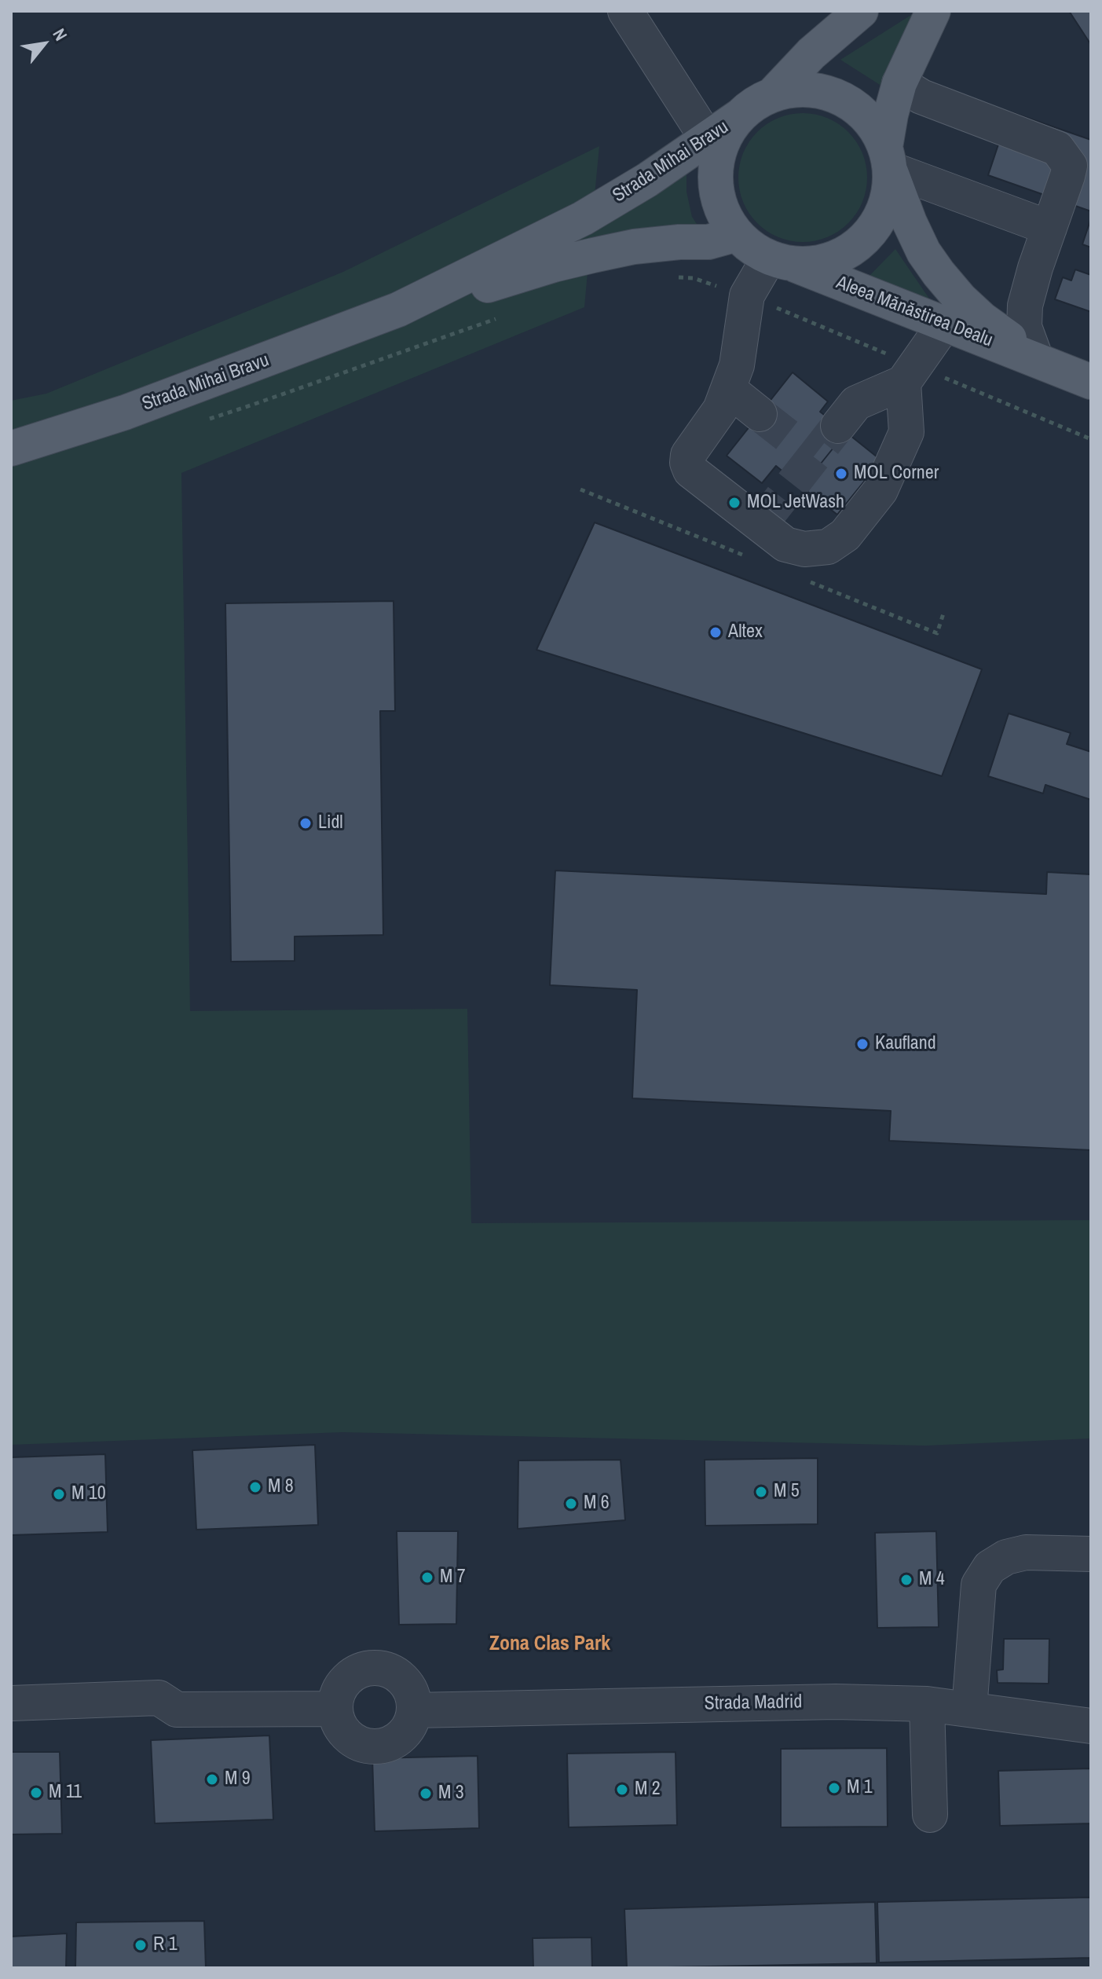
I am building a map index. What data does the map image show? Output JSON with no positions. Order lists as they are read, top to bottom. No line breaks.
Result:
{"streets":{"main road":["Strada Mihai Bravu","Aleea Mănăstirea Dealu"],"street":["Strada Madrid"]},"crossings":[["Strada Mihai Bravu","Aleea Mănăstirea Dealu"]],"districts":["Zona Clas Park"],"places":["MOL Corner","MOL JetWash","Altex","Lidl","Kaufland","M 8","M 5","M 10","M 6","M 7","M 4","M 9","M 1","M 2","M 11","M 3","R 1"],"north":"top right"}
